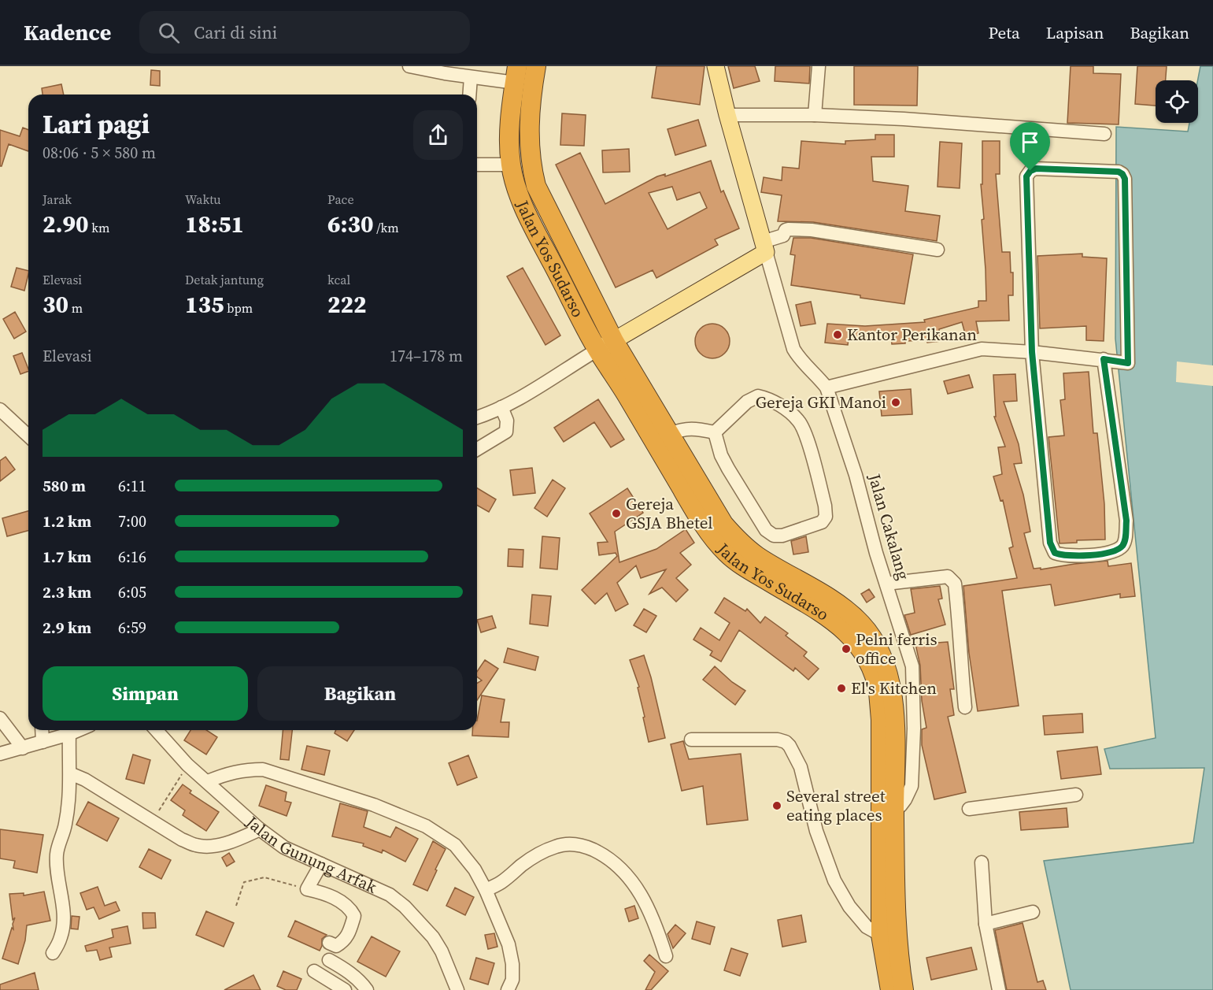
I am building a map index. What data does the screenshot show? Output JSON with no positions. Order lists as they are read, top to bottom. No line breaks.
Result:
{"streets":{"highway":["Jalan Yos Sudarso"],"street":["Jalan Cakalang","Jalan Gunung Arfak"]},"crossings":[["Jalan Yos Sudarso","Jalan Cakalang"]],"places":["Kantor Perikanan","Gereja GKI Manoi","Gereja GSJA Bhetel","Pelni ferris office","El's Kitchen","Several street eating places"],"page":{"header":"Kadence","search":"Cari di sini","nav":["Peta","Lapisan","Bagikan"],"heading":["Lari pagi","08:06 · 5 × 580 m"],"stats":[["Jarak","2.90 km"],["Waktu","18:51"],["Pace","6:30 /km"],["Elevasi","30 m"],["Detak jantung","135 bpm"],["kcal","222"]],"chart":["Elevasi","174–178 m"],"list":[{"name":"580 m","note":"6:11"},{"name":"1.2 km","note":"7:00"},{"name":"1.7 km","note":"6:16"},{"name":"2.3 km","note":"6:05"},{"name":"2.9 km","note":"6:59"}],"buttons":["Simpan","Bagikan"]}}
